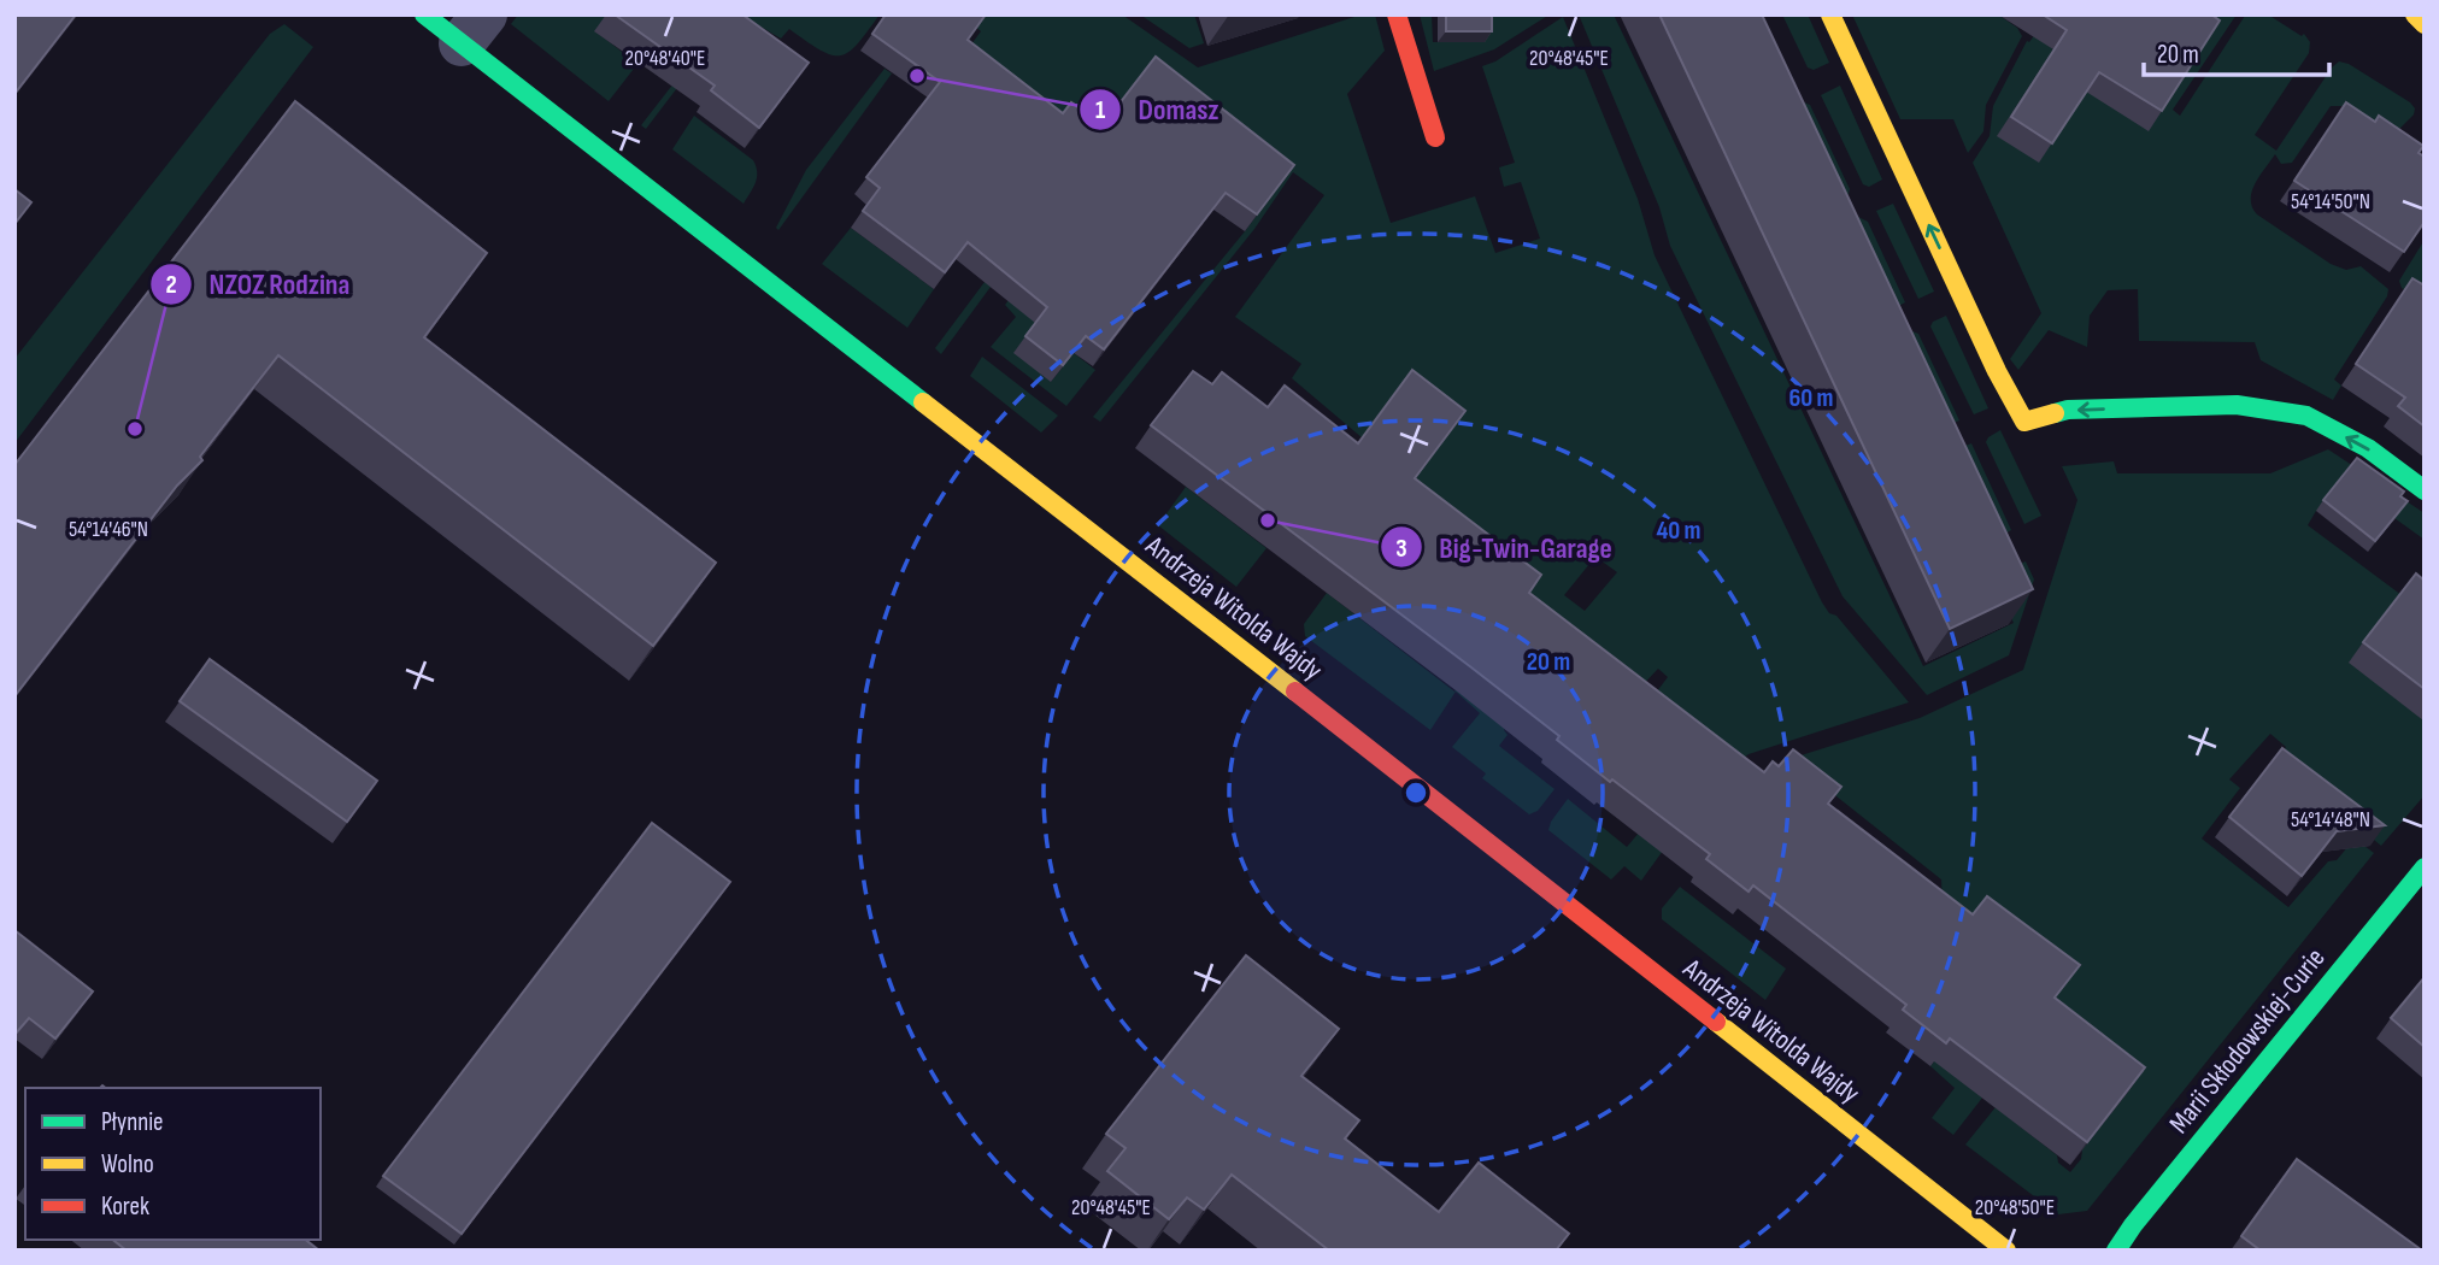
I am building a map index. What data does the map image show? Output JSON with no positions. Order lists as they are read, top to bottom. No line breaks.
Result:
{"streets":{"street":["Andrzeja Witolda Wajdy","Marii Skłodowskiej-Curie"]},"places":["Domasz","NZOZ Rodzina","Big-Twin-Garage"],"legend":["Płynnie","Wolno","Korek"],"scale_bar":"20 m","coordinates":["20°48'40\"E","20°48'45\"E","54°14'50\"N","54°14'46\"N","54°14'48\"N","20°48'50\"E"],"rings":["60 m","40 m","20 m"]}
